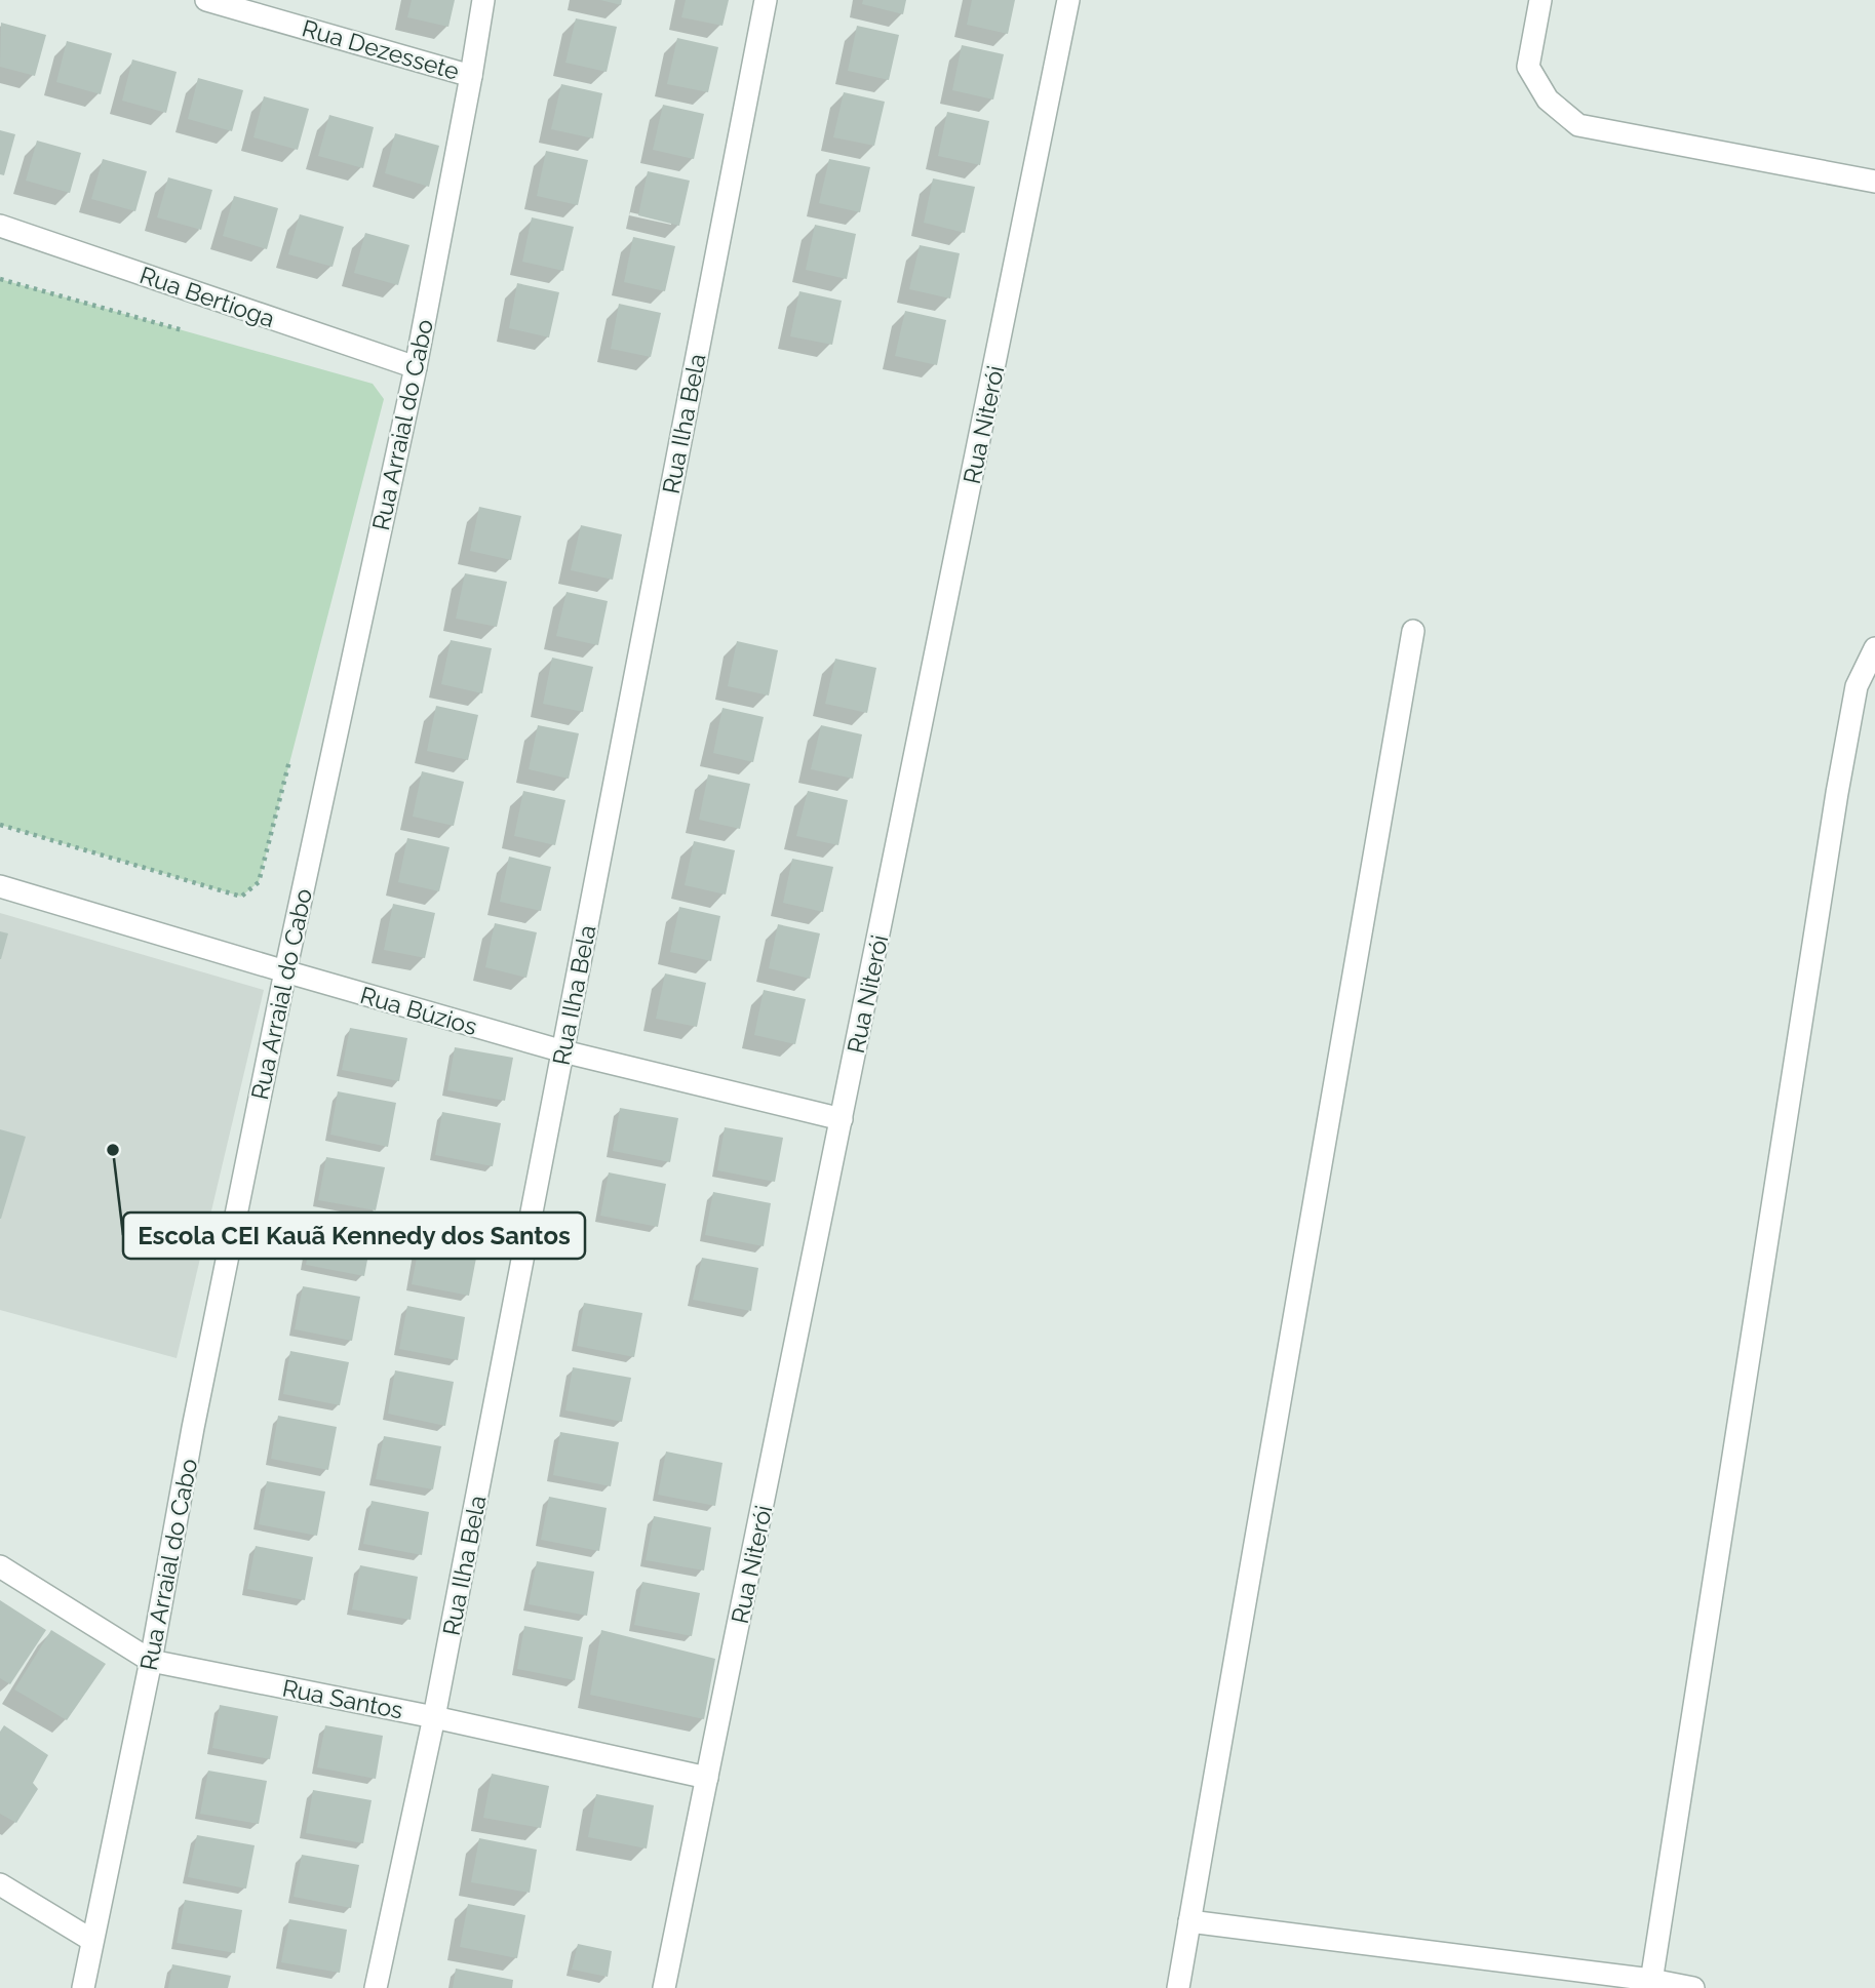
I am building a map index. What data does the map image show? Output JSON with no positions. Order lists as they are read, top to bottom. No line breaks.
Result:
{"streets":{"street":["Rua Dezessete","Rua Bertioga","Rua Ilha Bela","Rua Arraial do Cabo","Rua Niterói","Rua Búzios","Rua Santos"]},"crossings":[["Rua Dezessete","Rua Arraial do Cabo"],["Rua Bertioga","Rua Arraial do Cabo"],["Rua Ilha Bela","Rua Búzios"],["Rua Ilha Bela","Rua Santos"],["Rua Arraial do Cabo","Rua Búzios"],["Rua Arraial do Cabo","Rua Santos"],["Rua Niterói","Rua Búzios"],["Rua Niterói","Rua Santos"]],"places":["Escola CEI Kauã Kennedy dos Santos"]}
